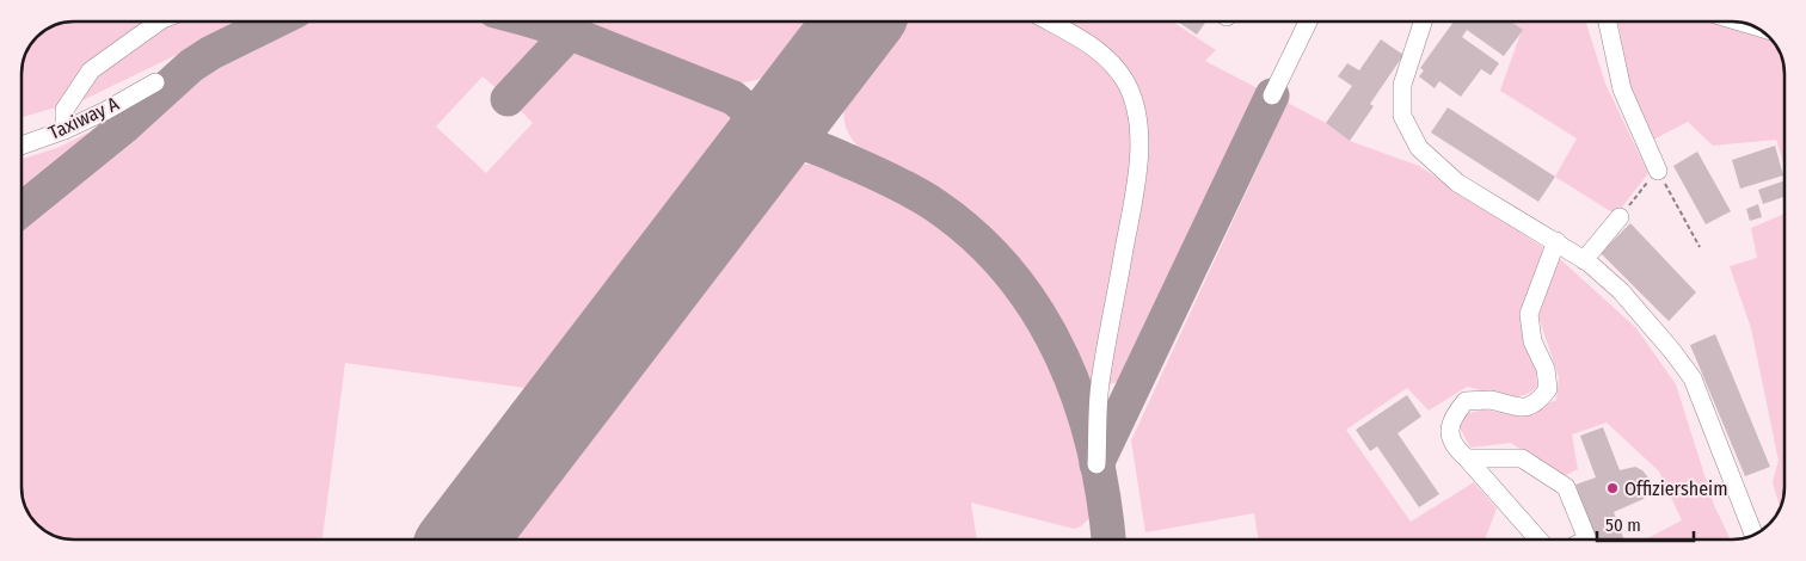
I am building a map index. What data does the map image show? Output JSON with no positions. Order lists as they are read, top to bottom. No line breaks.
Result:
{"streets":{"lane":["Taxiway A"]},"places":["Offiziersheim"],"scale_bar":"50 m"}
